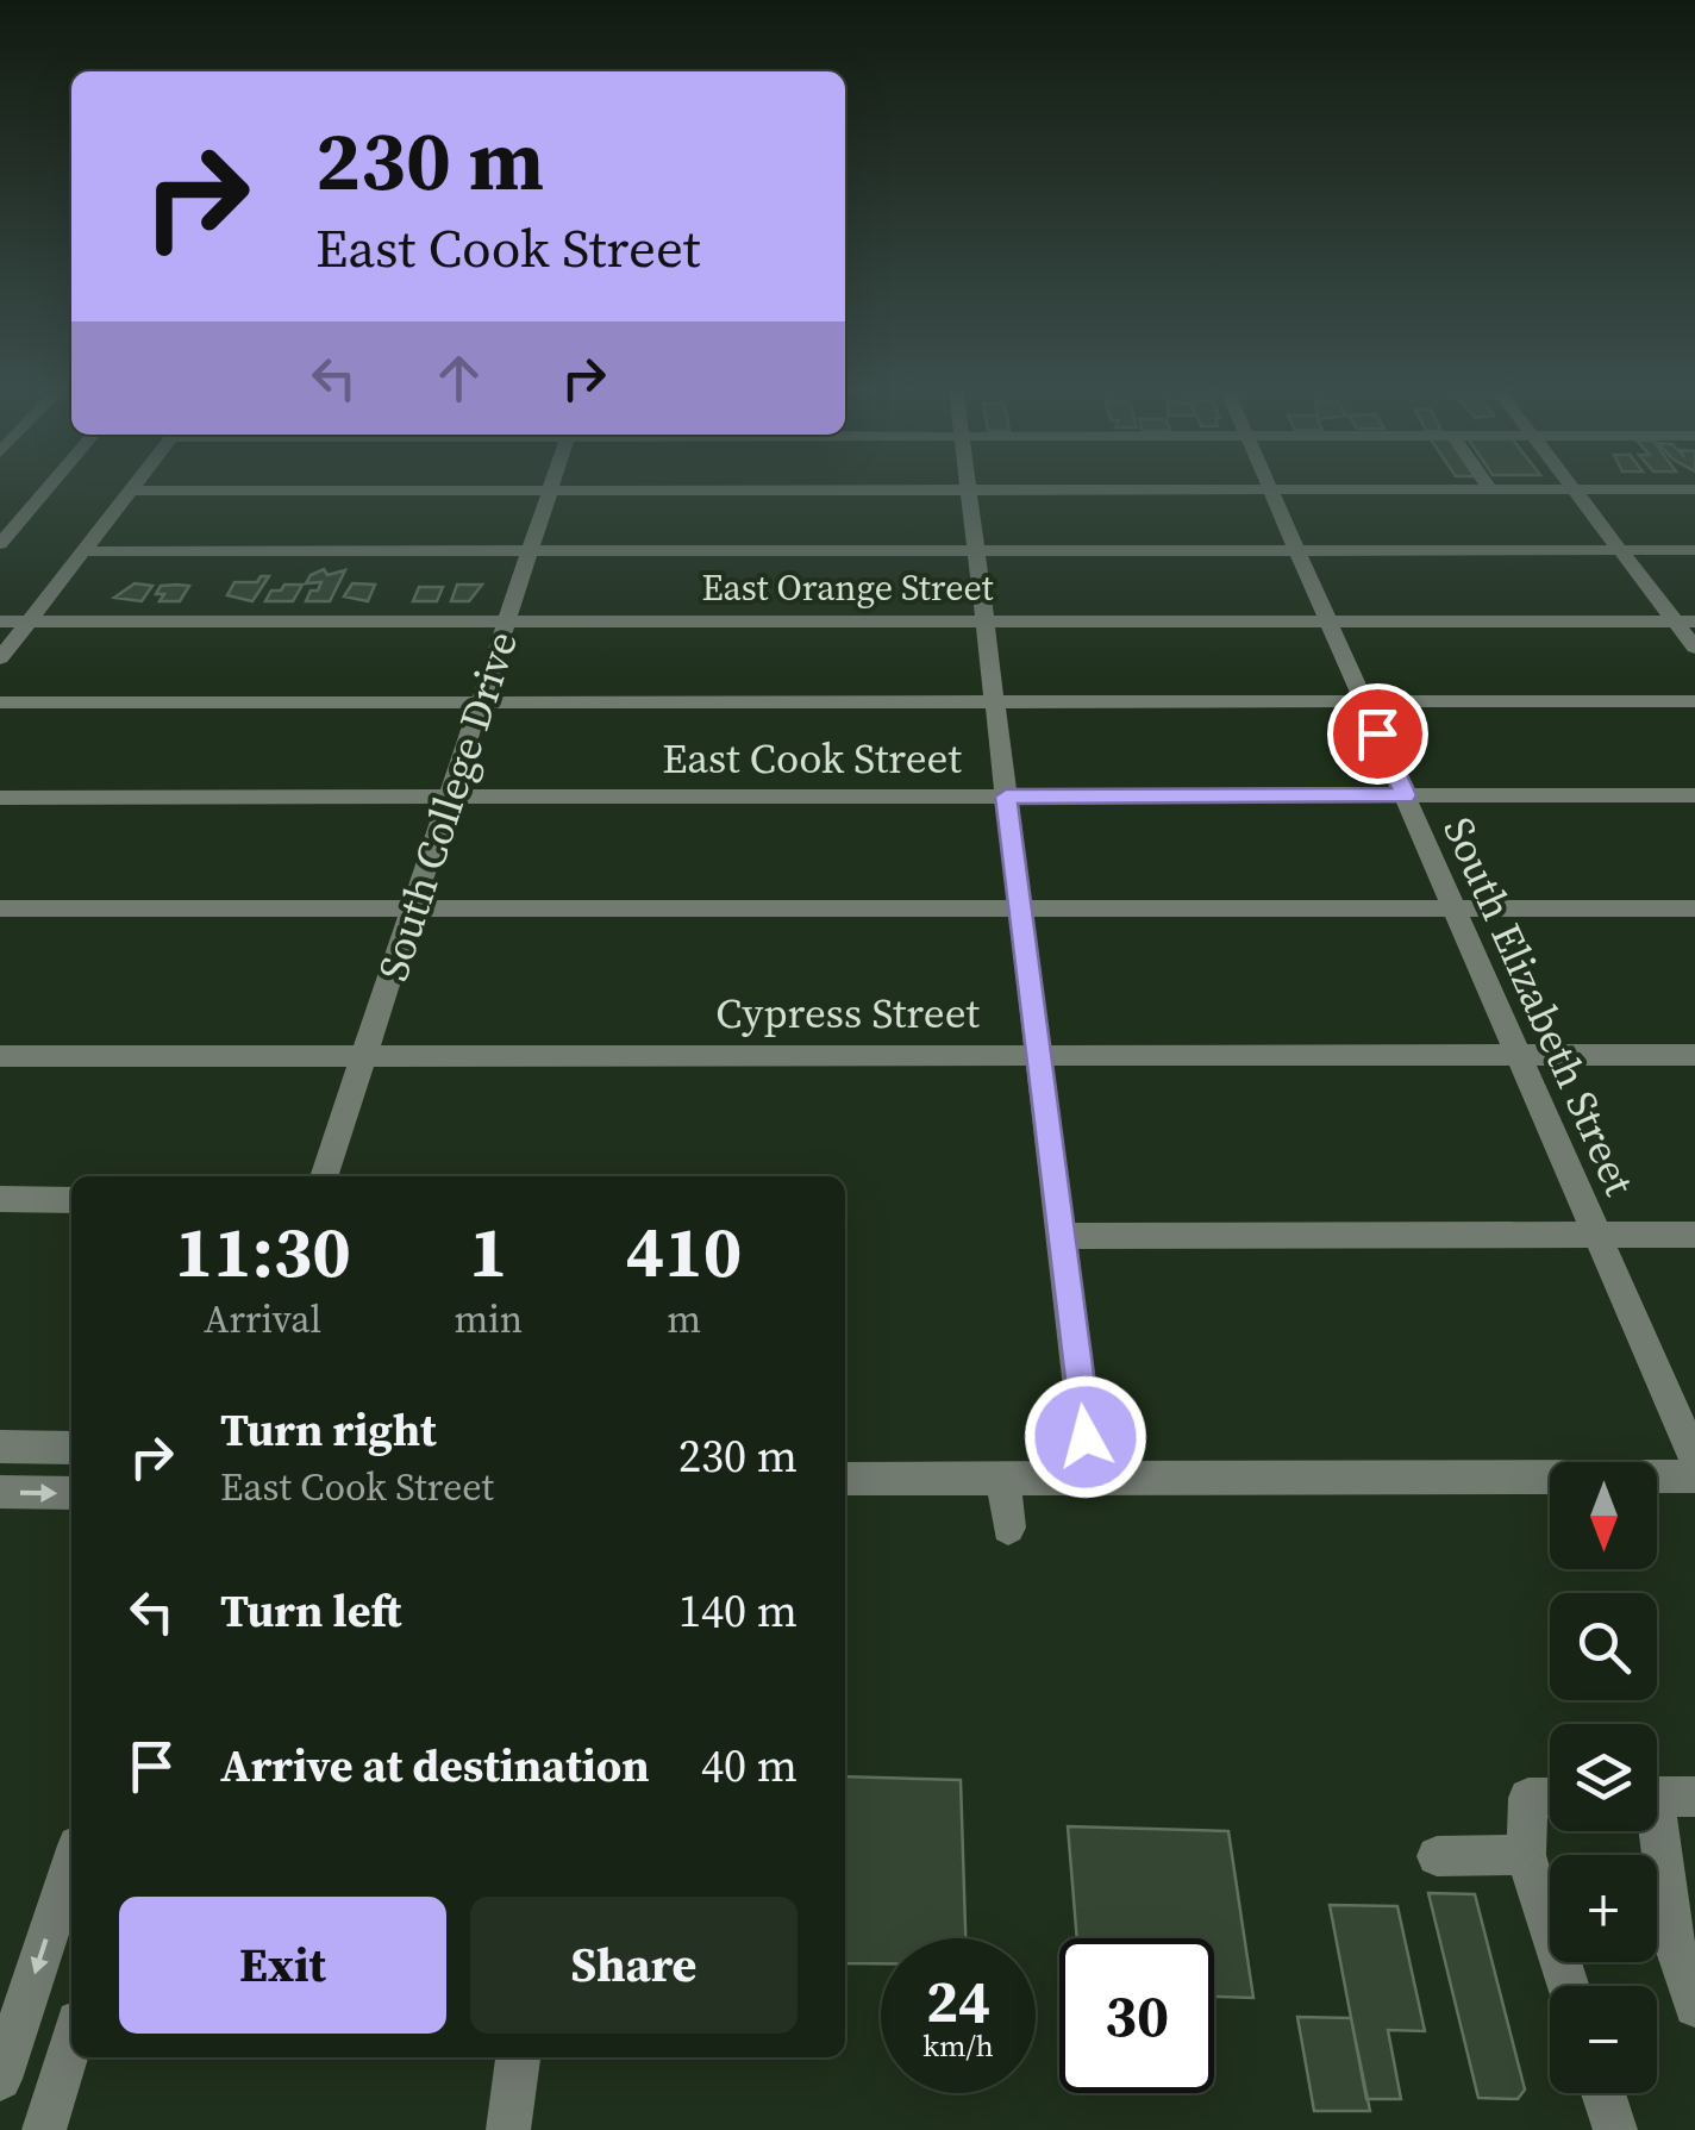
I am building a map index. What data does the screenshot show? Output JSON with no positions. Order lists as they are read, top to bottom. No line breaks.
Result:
{"streets":{"street":["East Orange Street","East Cook Street","South College Drive","South Elizabeth Street","Cypress Street"]},"crossings":[["East Orange Street","South College Drive"],["East Orange Street","South Elizabeth Street"],["East Cook Street","South College Drive"],["East Cook Street","South Elizabeth Street"],["South College Drive","Cypress Street"],["South Elizabeth Street","Cypress Street"]],"north":"bottom","page":{"turn":["230 m","East Cook Street"],"eta":["11:30","Arrival","1","min","410","m"],"list":[{"name":"Turn right","note":"East Cook Street","value":"230 m"},{"name":"Turn left","value":"140 m"},{"name":"Arrive at destination","value":"40 m"}],"map_buttons":["+","−"],"buttons":["Exit","Share"],"speed":"24 km/h","limit":"30"}}
